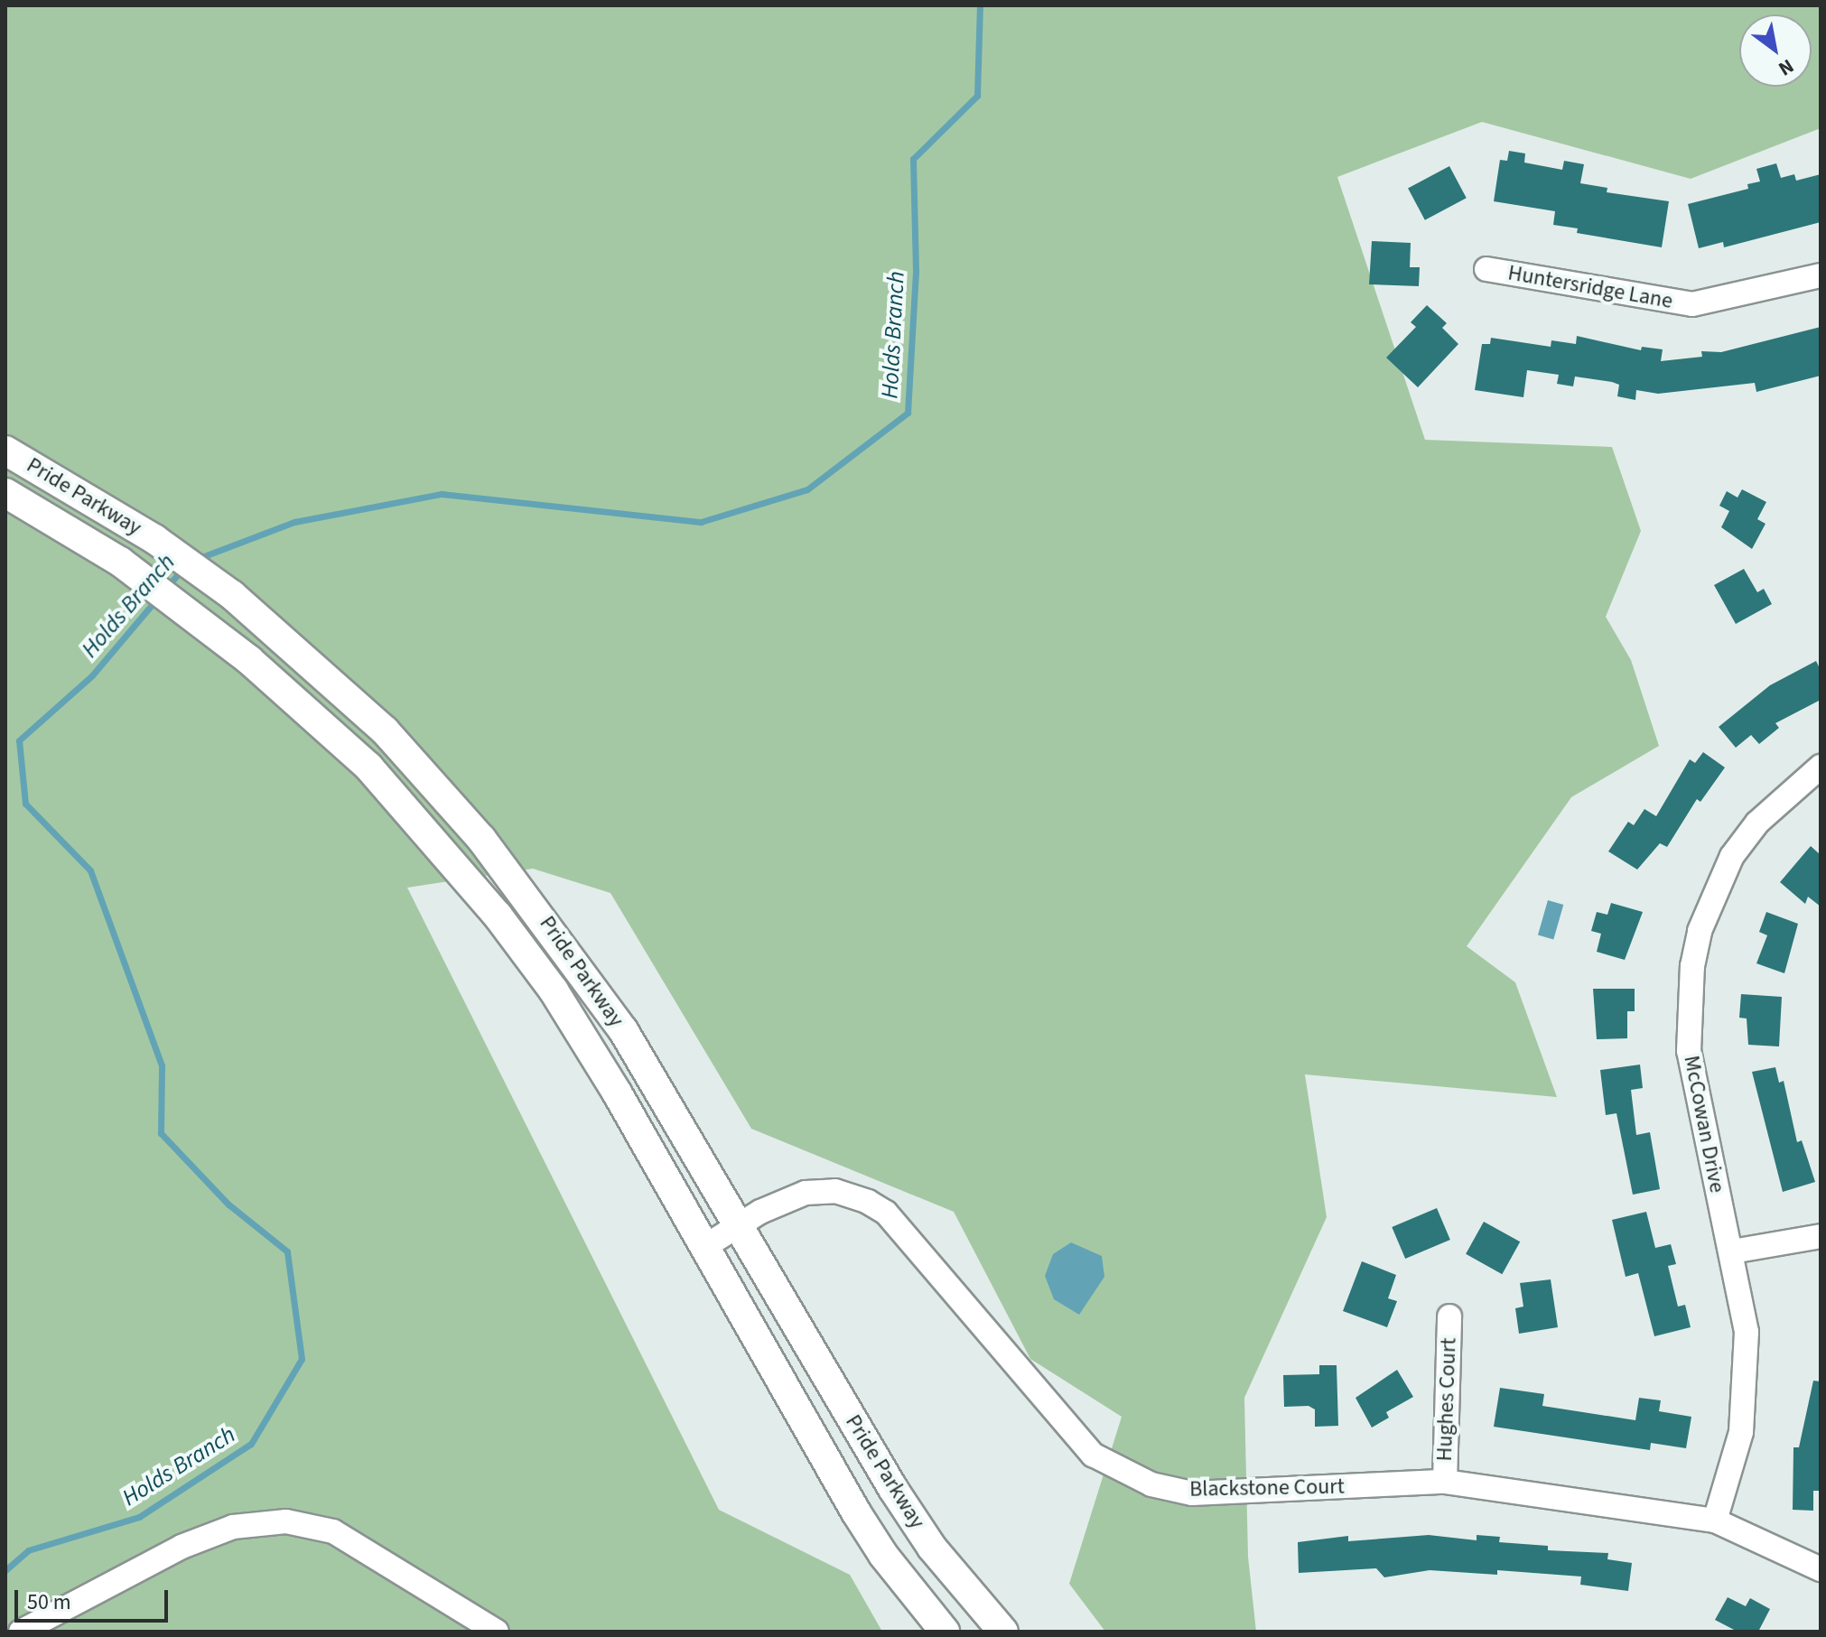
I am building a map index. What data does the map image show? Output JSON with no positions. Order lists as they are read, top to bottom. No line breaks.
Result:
{"streets":{"main road":["Pride Parkway"],"street":["Huntersridge Lane","McCowan Drive","Hughes Court","Blackstone Court"]},"crossings":[["Pride Parkway","Blackstone Court"],["McCowan Drive","Blackstone Court"],["Hughes Court","Blackstone Court"]],"water":["Holds Branch"],"scale_bar":"50 m","north":"bottom right"}
